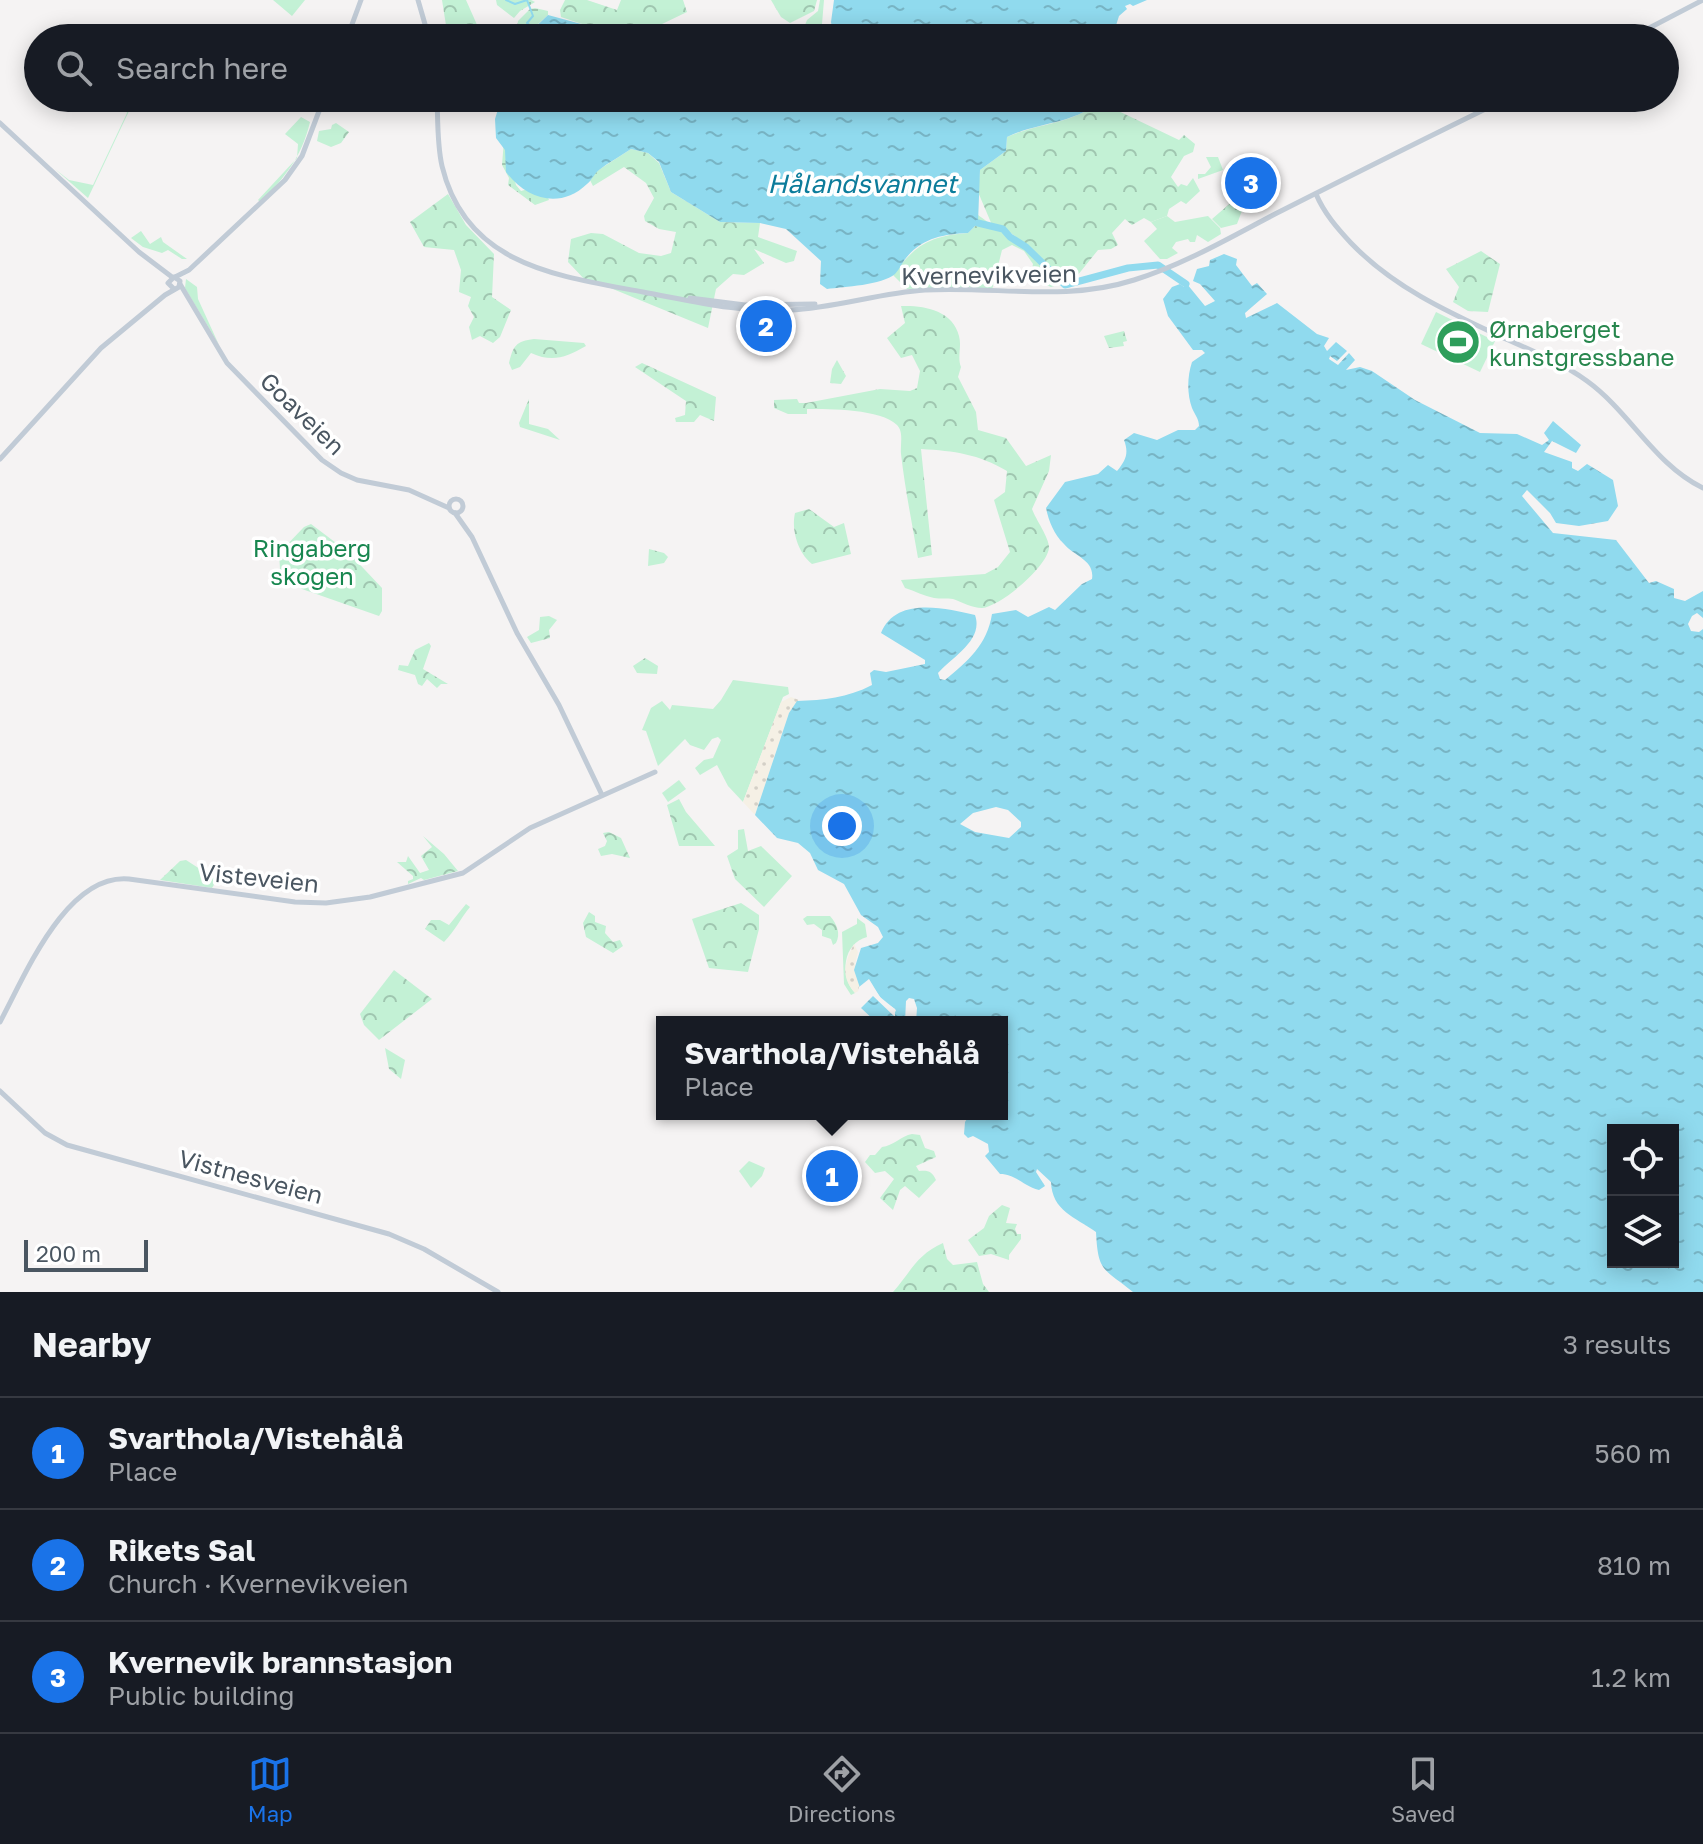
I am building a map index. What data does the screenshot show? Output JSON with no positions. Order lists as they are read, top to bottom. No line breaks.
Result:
{"streets":{"main road":["Kvernevikveien","Goaveien","Visteveien","Vistnesveien"]},"water":["Hålandsvannet"],"parks":["Ringaberg skogen"],"places":{"sports":["Ørnaberget kunstgressbane"]},"scale_bar":"200 m","page":{"search":"Search here","pins":["3","2","1"],"popup":["Svarthola/Vistehålå","Place"],"scale":"200 m","heading":["Nearby","3 results"],"list":[{"mark":"1","name":"Svarthola/Vistehålå","note":"Place","value":"560 m"},{"mark":"2","name":"Rikets Sal","note":"Church · Kvernevikveien","value":"810 m"},{"mark":"3","name":"Kvernevik brannstasjon","note":"Public building","value":"1.2 km"}],"nav":["Map","Directions","Saved"]}}
